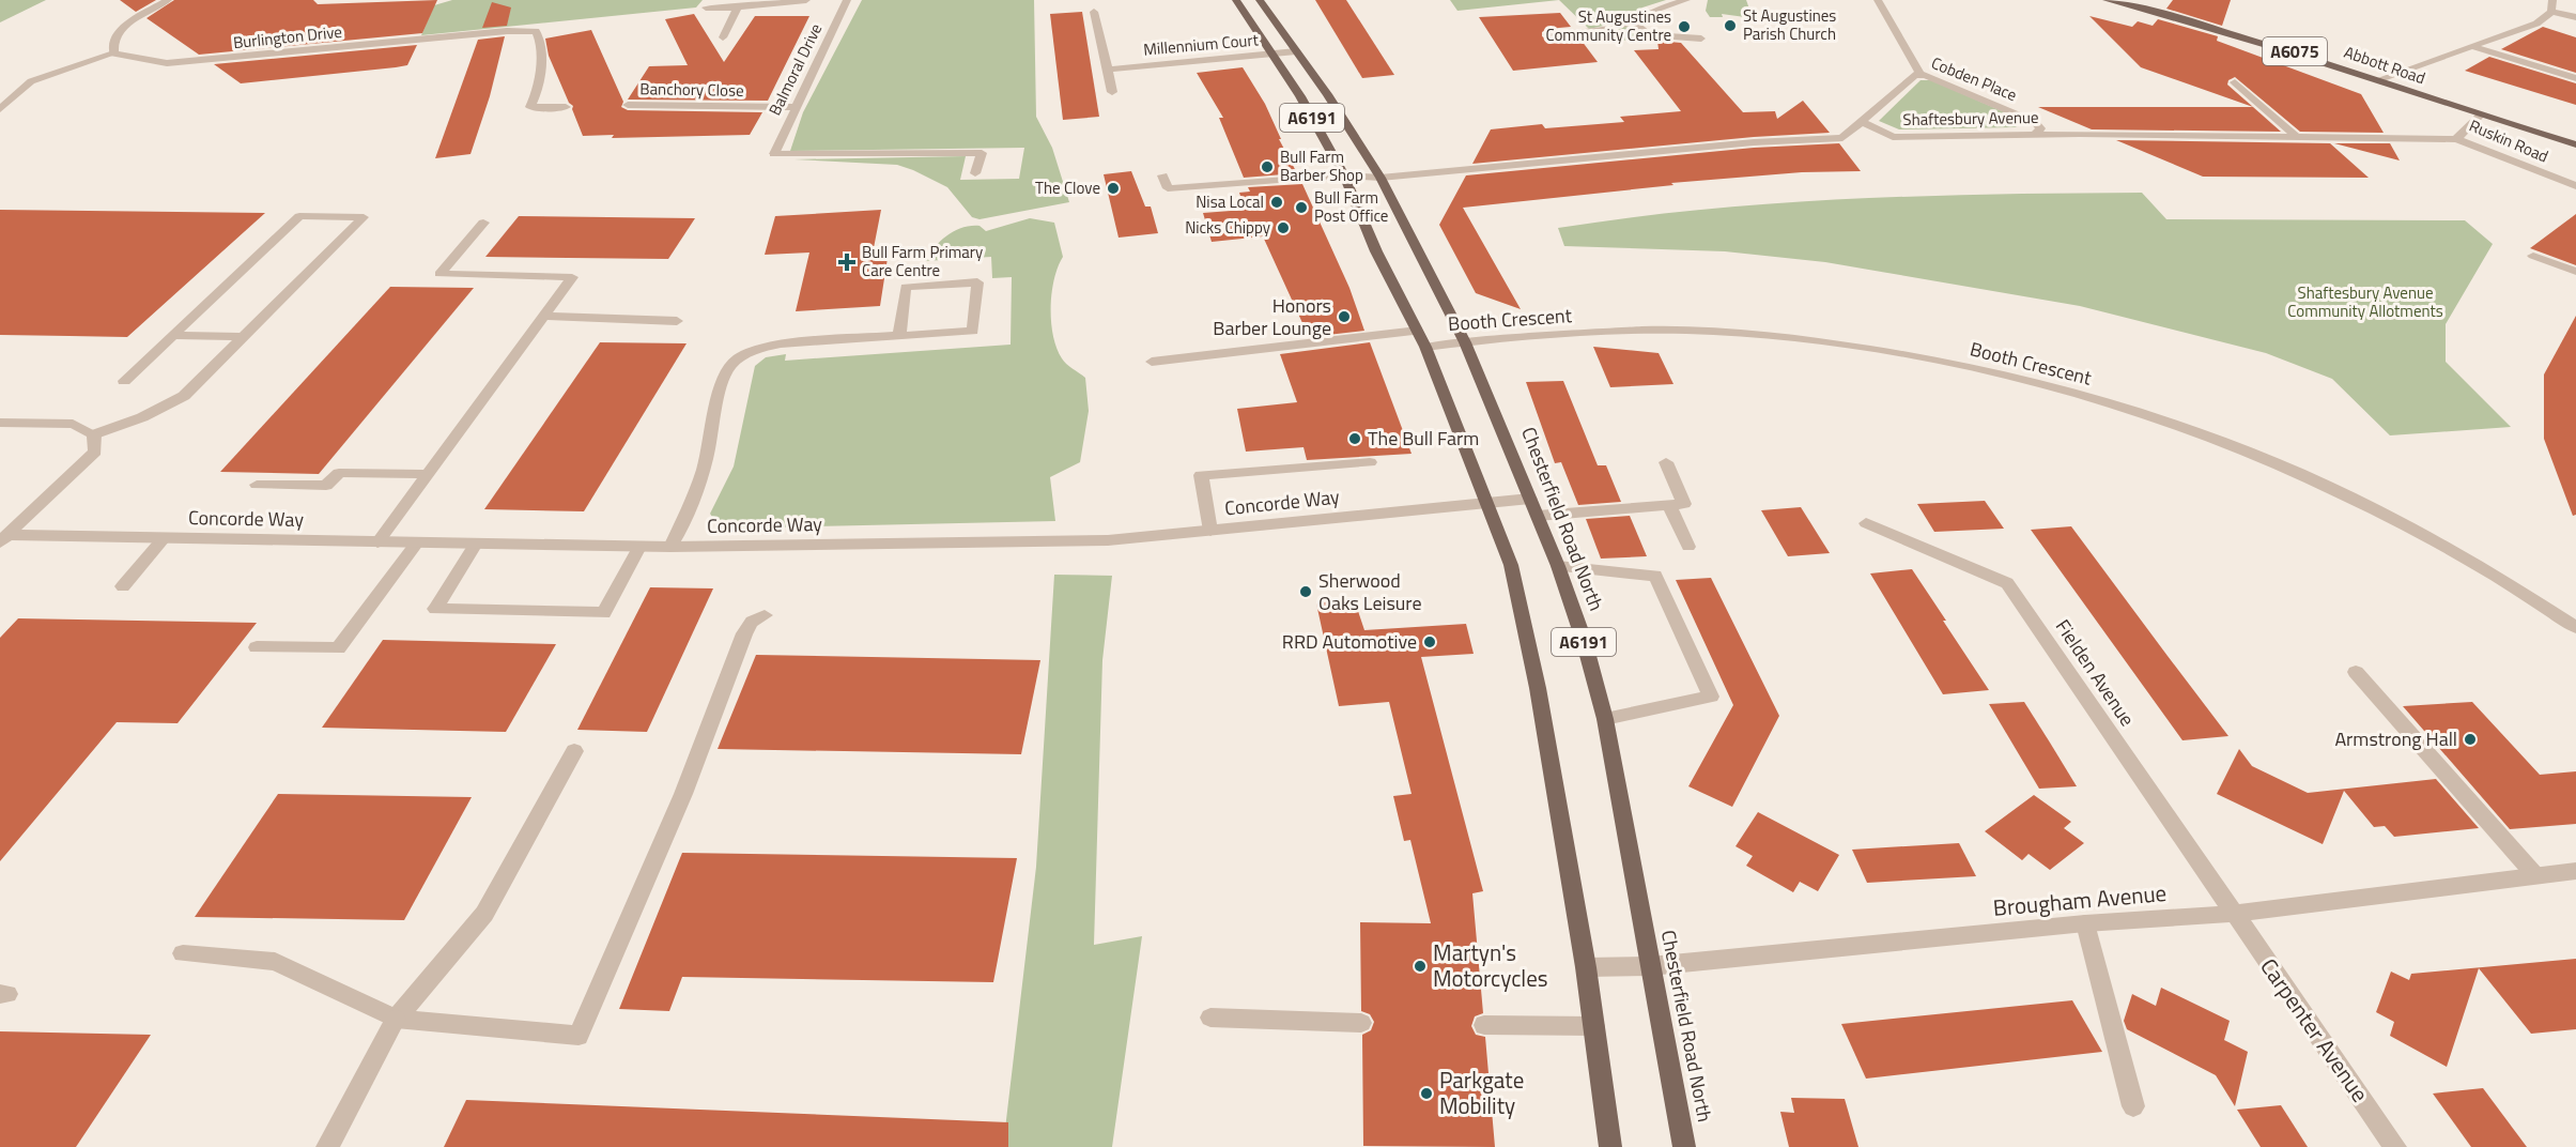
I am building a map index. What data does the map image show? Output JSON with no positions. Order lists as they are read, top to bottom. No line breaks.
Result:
{"streets":{"main road":["A6075","Abbott Road","A6191","Chesterfield Road North"],"street":["Burlington Drive","Millennium Court","Balmoral Drive","Cobden Place","Banchory Close","Shaftesbury Avenue","Ruskin Road","Booth Crescent","Concorde Way","Fielden Avenue","Brougham Avenue","Carpenter Avenue"]},"crossings":[["Millennium Court","A6191"],["Millennium Court","Chesterfield Road North"],["Abbott Road","Ruskin Road"],["Balmoral Drive","Banchory Close"],["Cobden Place","Shaftesbury Avenue"],["A6191","Booth Crescent"],["A6191","Concorde Way"],["A6191","Brougham Avenue"],["Shaftesbury Avenue","Ruskin Road"],["Booth Crescent","Chesterfield Road North"],["Concorde Way","Chesterfield Road North"],["Chesterfield Road North","Brougham Avenue"],["Fielden Avenue","Brougham Avenue"],["Fielden Avenue","Carpenter Avenue"],["Brougham Avenue","Carpenter Avenue"]],"parks":["Shaftesbury Avenue Community Allotments"],"places":{"other":["St Augustines Parish Church","St Augustines Community Centre","Bull Farm Barber Shop","The Clove","Nisa Local","Bull Farm Post Office","Nicks Chippy","Honors Barber Lounge","The Bull Farm","Sherwood Oaks Leisure","RRD Automotive","Armstrong Hall","Martyn's Motorcycles","Parkgate Mobility"],"health":["Bull Farm Primary Care Centre"]}}
